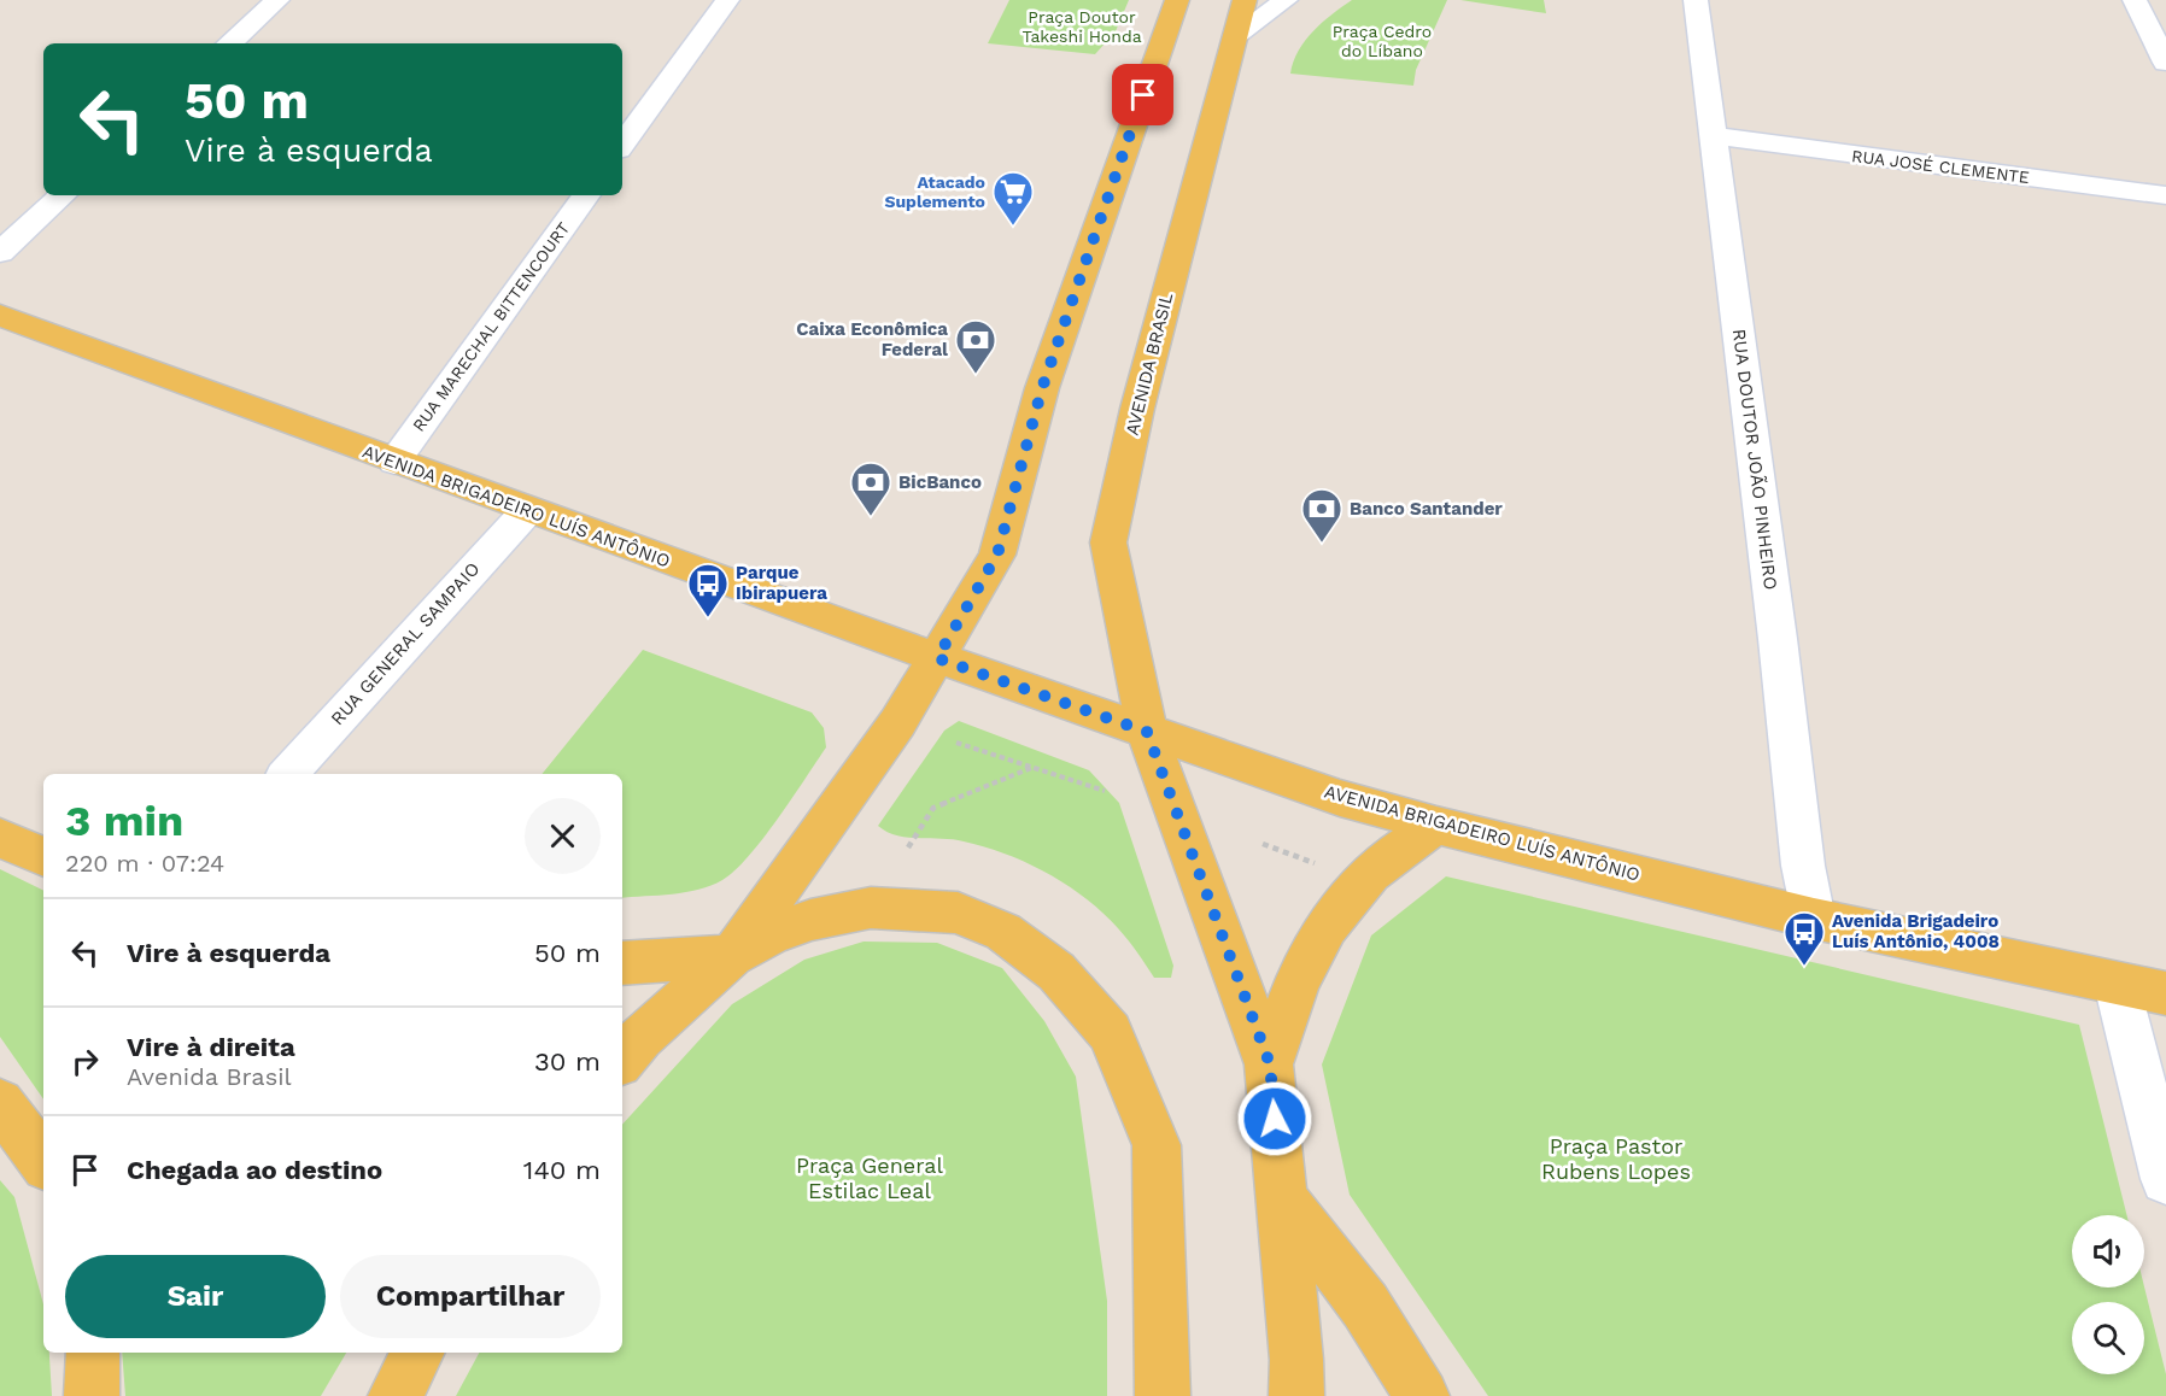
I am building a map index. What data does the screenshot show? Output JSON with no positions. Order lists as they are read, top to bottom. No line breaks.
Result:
{"streets":{"main road":["AVENIDA BRASIL","AVENIDA BRIGADEIRO LUÍS ANTÔNIO"],"street":["RUA JOSÉ CLEMENTE","RUA MARECHAL BITTENCOURT","RUA DOUTOR JOÃO PINHEIRO","RUA GENERAL SAMPAIO"]},"crossings":[["RUA JOSÉ CLEMENTE","RUA DOUTOR JOÃO PINHEIRO"],["RUA MARECHAL BITTENCOURT","AVENIDA BRIGADEIRO LUÍS ANTÔNIO"],["AVENIDA BRASIL","AVENIDA BRIGADEIRO LUÍS ANTÔNIO"],["RUA DOUTOR JOÃO PINHEIRO","AVENIDA BRIGADEIRO LUÍS ANTÔNIO"],["AVENIDA BRIGADEIRO LUÍS ANTÔNIO","RUA GENERAL SAMPAIO"]],"parks":["Praça Doutor Takeshi Honda","Praça Cedro do Líbano","Praça Pastor Rubens Lopes","Praça General Estilac Leal"],"places":{"supermarket":["Atacado Suplemento"],"bank":["Caixa Econômica Federal","BicBanco","Banco Santander"],"bus stop":["Parque Ibirapuera","Avenida Brigadeiro Luís Antônio, 4008"]},"page":{"turn":["50 m","Vire à esquerda"],"heading":["3 min","220 m · 07:24"],"list":[{"name":"Vire à esquerda","value":"50 m"},{"name":"Vire à direita","note":"Avenida Brasil","value":"30 m"},{"name":"Chegada ao destino","value":"140 m"}],"buttons":["Sair","Compartilhar"]}}
